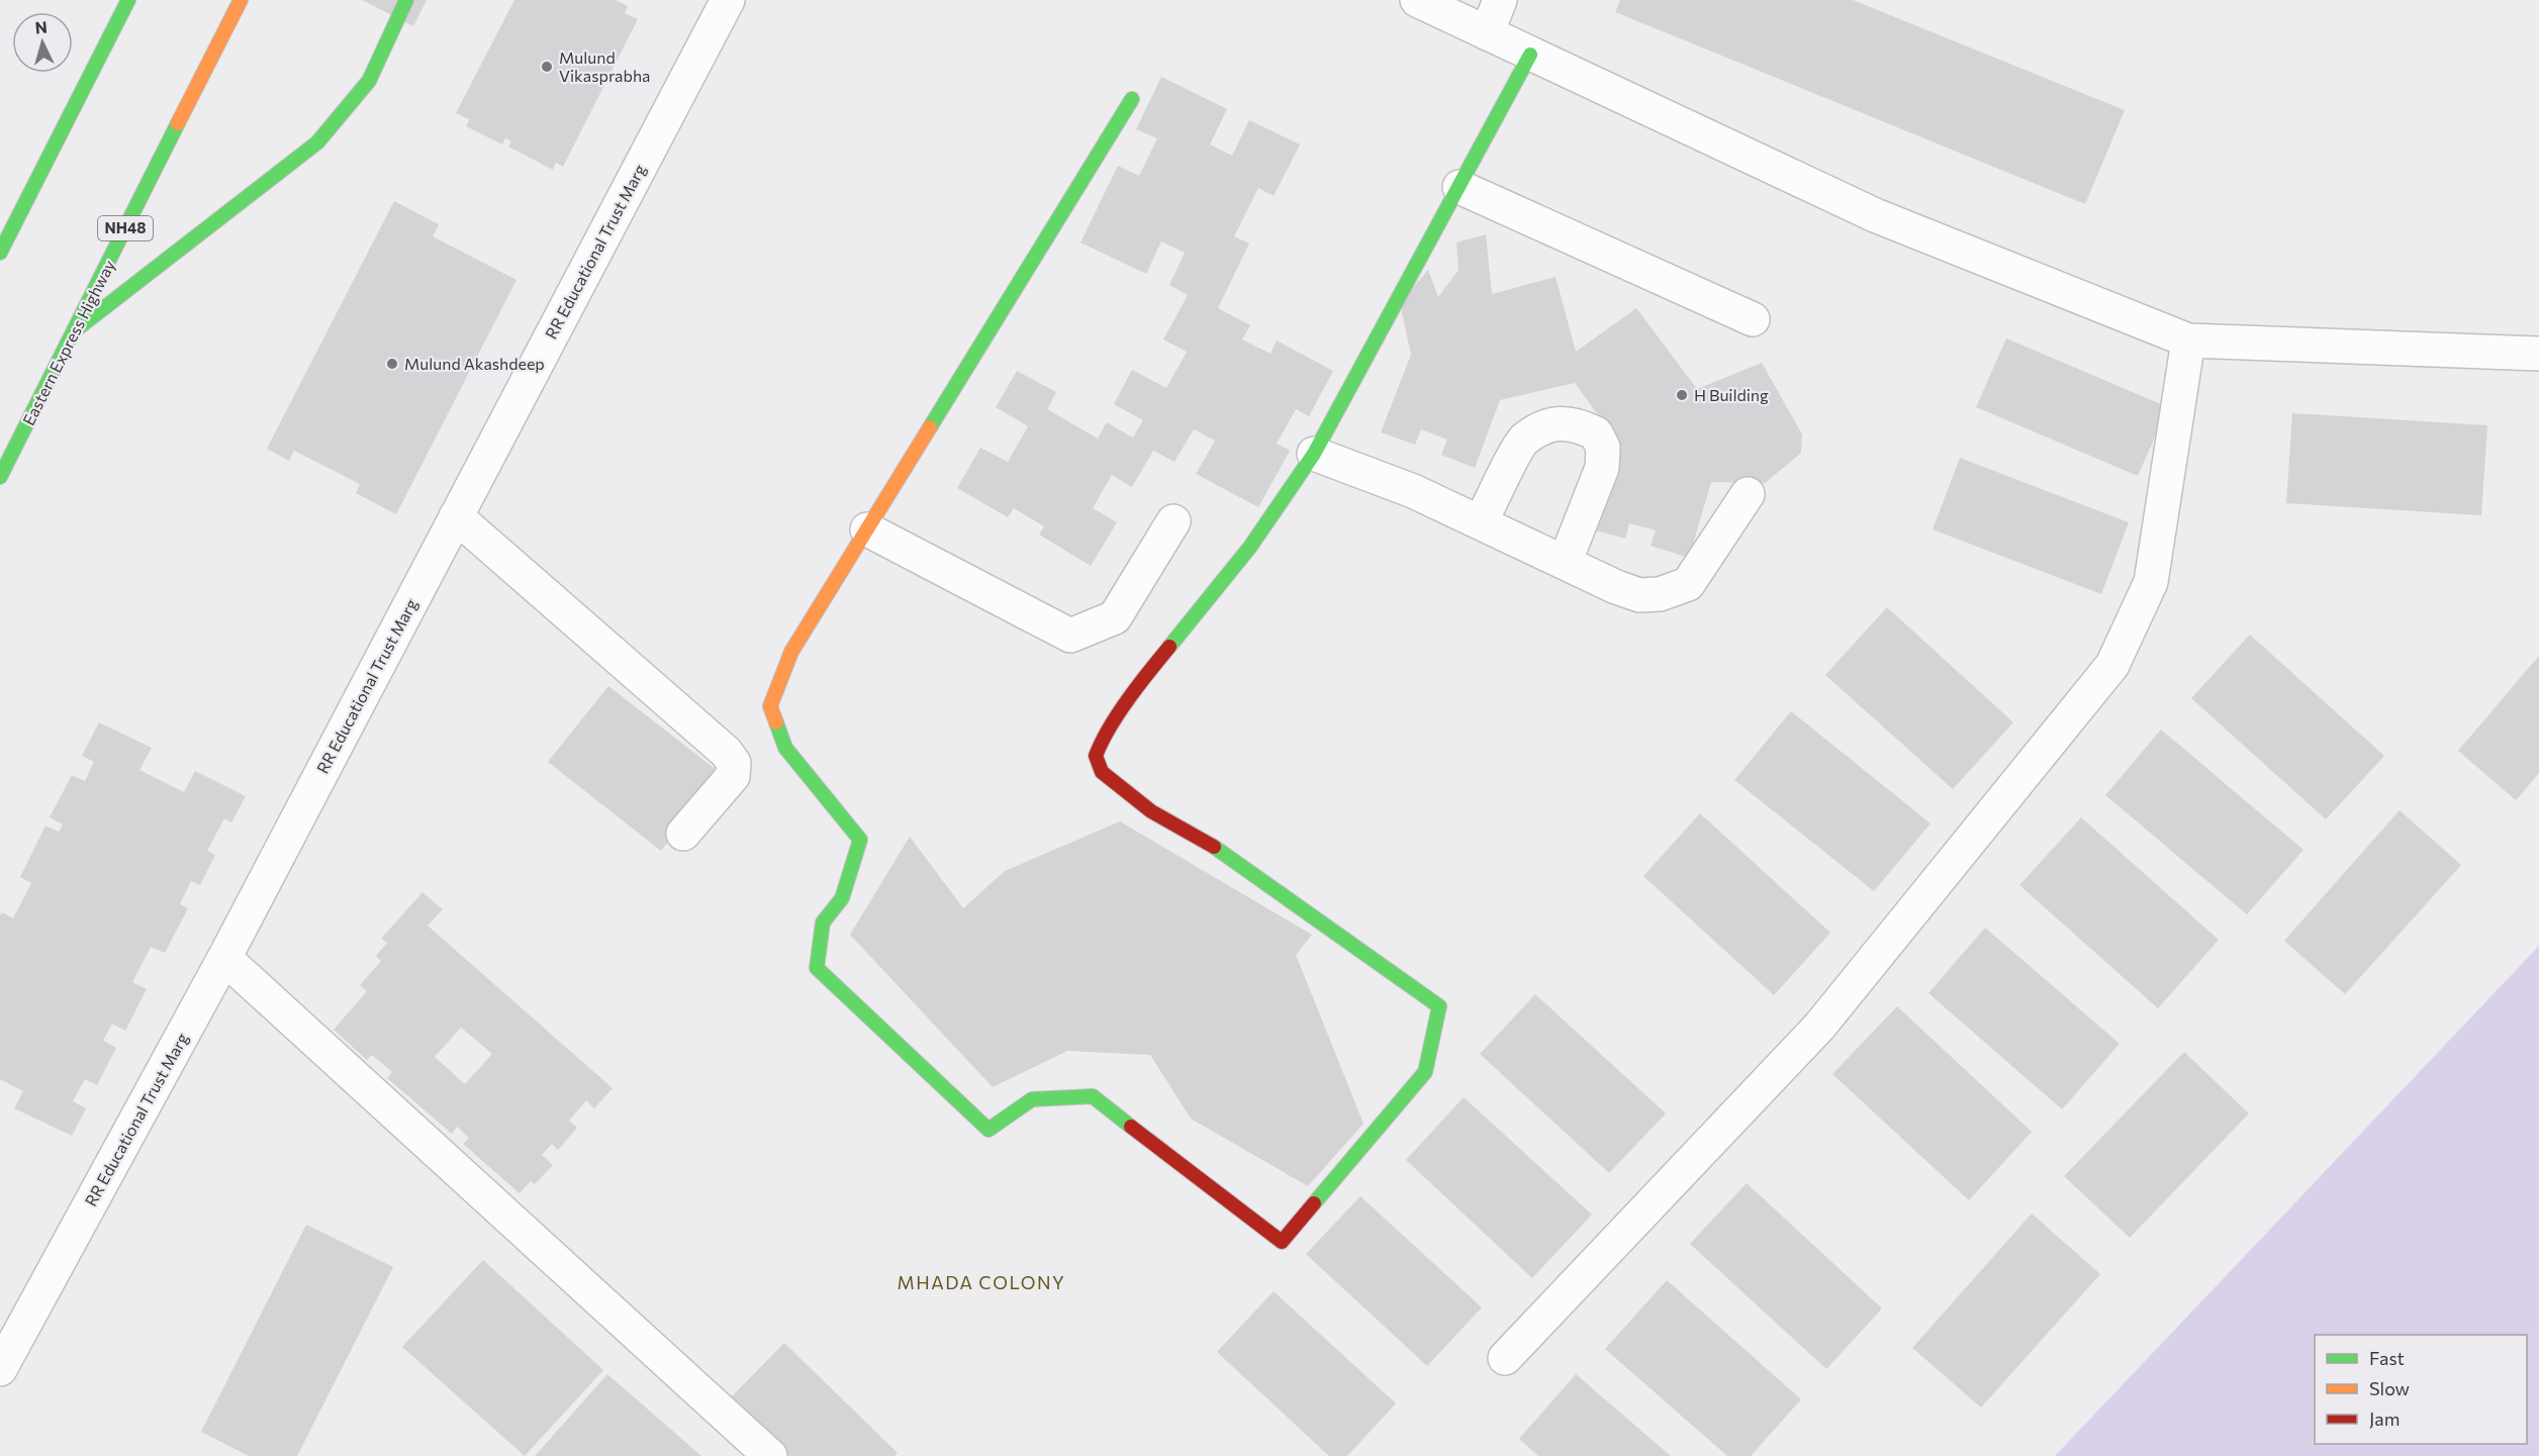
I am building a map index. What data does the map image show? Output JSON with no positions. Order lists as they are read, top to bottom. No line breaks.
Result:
{"streets":{"main road":["NH48","Eastern Express Highway"],"street":["RR Educational Trust Marg"]},"districts":["MHADA COLONY"],"places":["Mulund Vikasprabha","Mulund Akashdeep","H Building"],"legend":["Fast","Slow","Jam"],"north":"top"}
